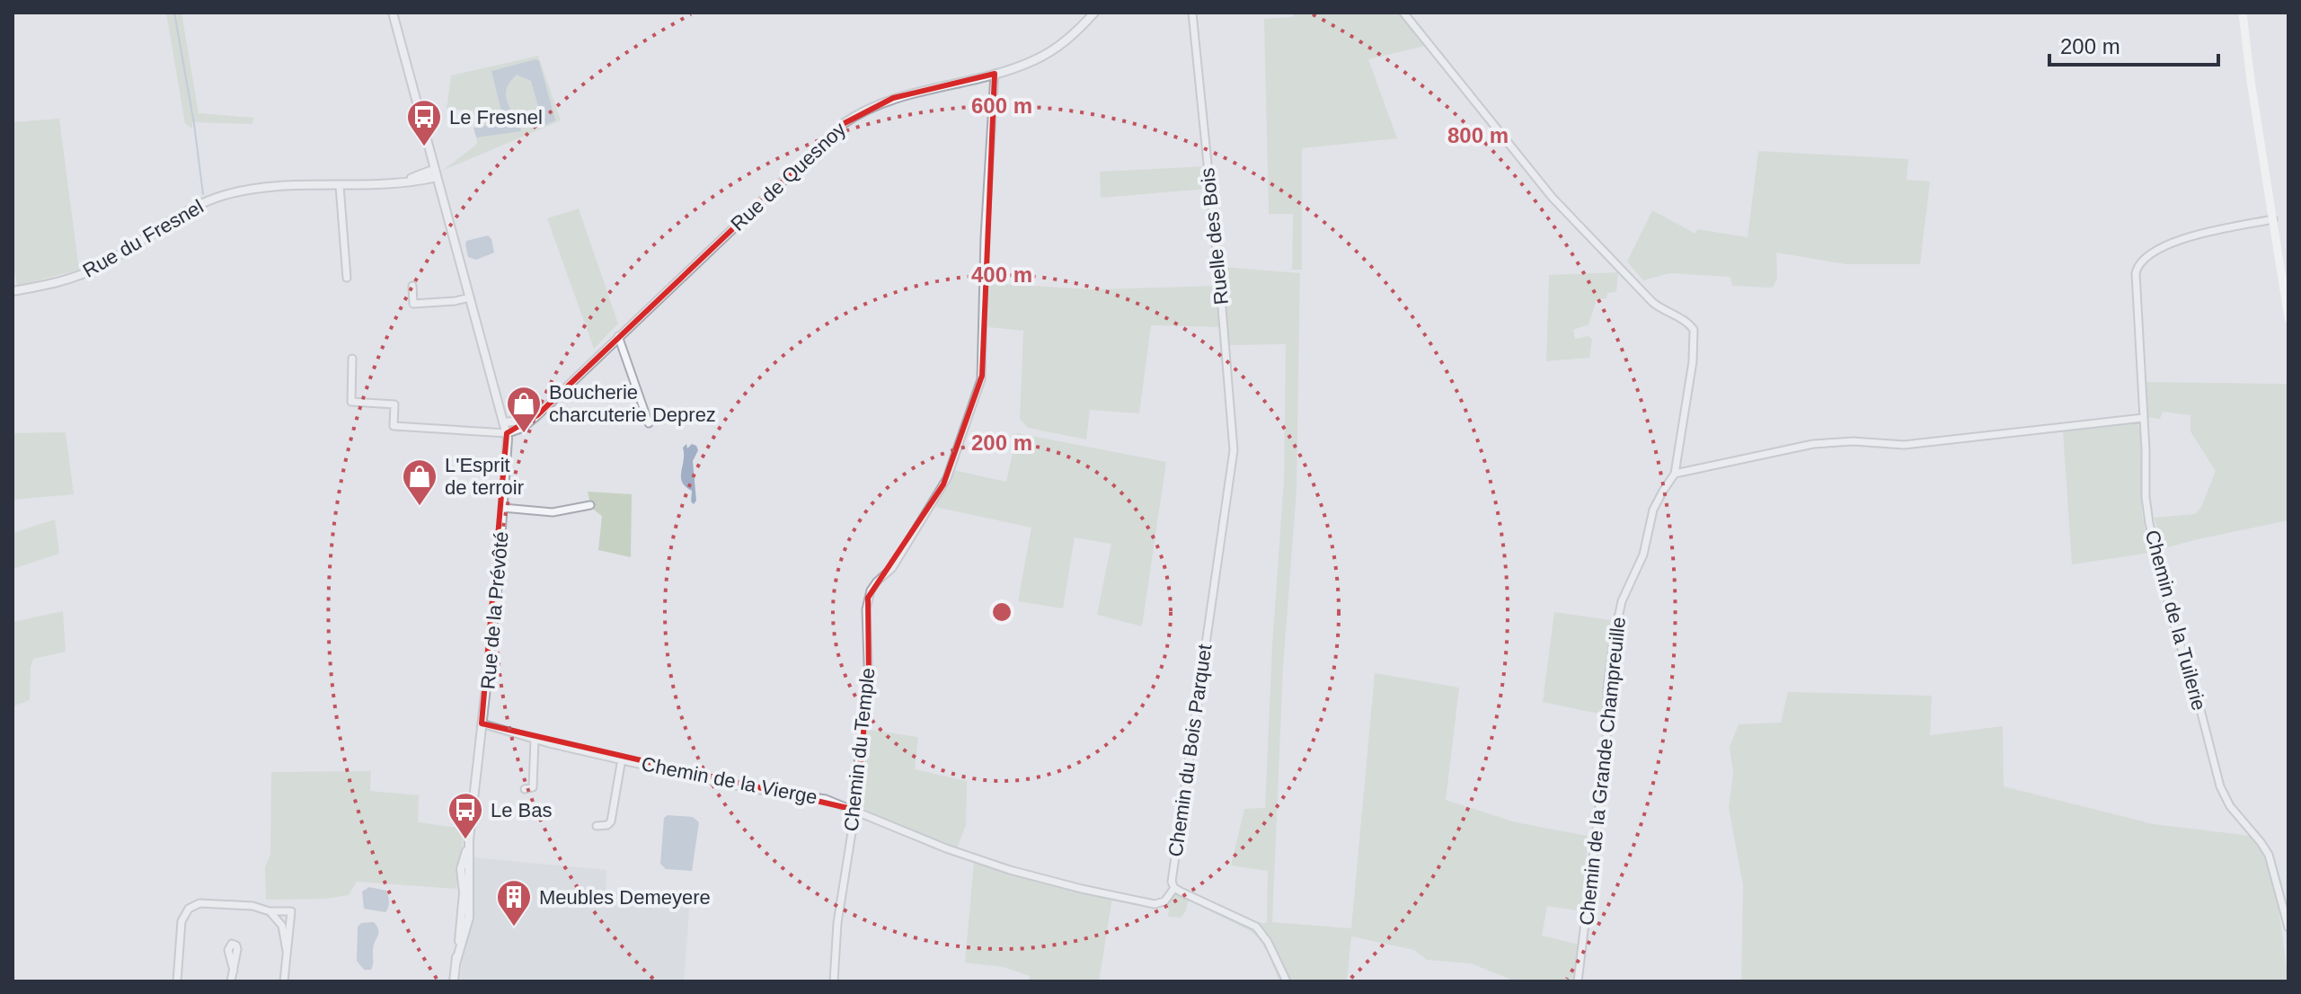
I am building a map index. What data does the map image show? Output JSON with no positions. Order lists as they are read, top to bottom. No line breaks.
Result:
{"streets":{"street":["Rue de Quesnoy","Ruelle des Bois","Rue du Fresnel","Rue de la Prévôté","Chemin de la Tuilerie","Chemin du Temple","Chemin du Bois Parquet","Chemin de la Grande Champreuille","Chemin de la Vierge"]},"crossings":[["Rue de Quesnoy","Rue de la Prévôté"],["Rue de Quesnoy","Chemin du Temple"],["Ruelle des Bois","Chemin du Bois Parquet"],["Rue du Fresnel","Rue de la Prévôté"],["Rue de la Prévôté","Chemin de la Vierge"],["Chemin du Temple","Chemin de la Vierge"],["Chemin du Bois Parquet","Chemin de la Vierge"]],"places":{"bus stop":["Le Fresnel","Le Bas"],"shop":["Boucherie charcuterie Deprez","L'Esprit de terroir"],"building":["Meubles Demeyere"]},"scale_bar":"200 m","rings":["600 m","800 m","400 m","200 m"]}
